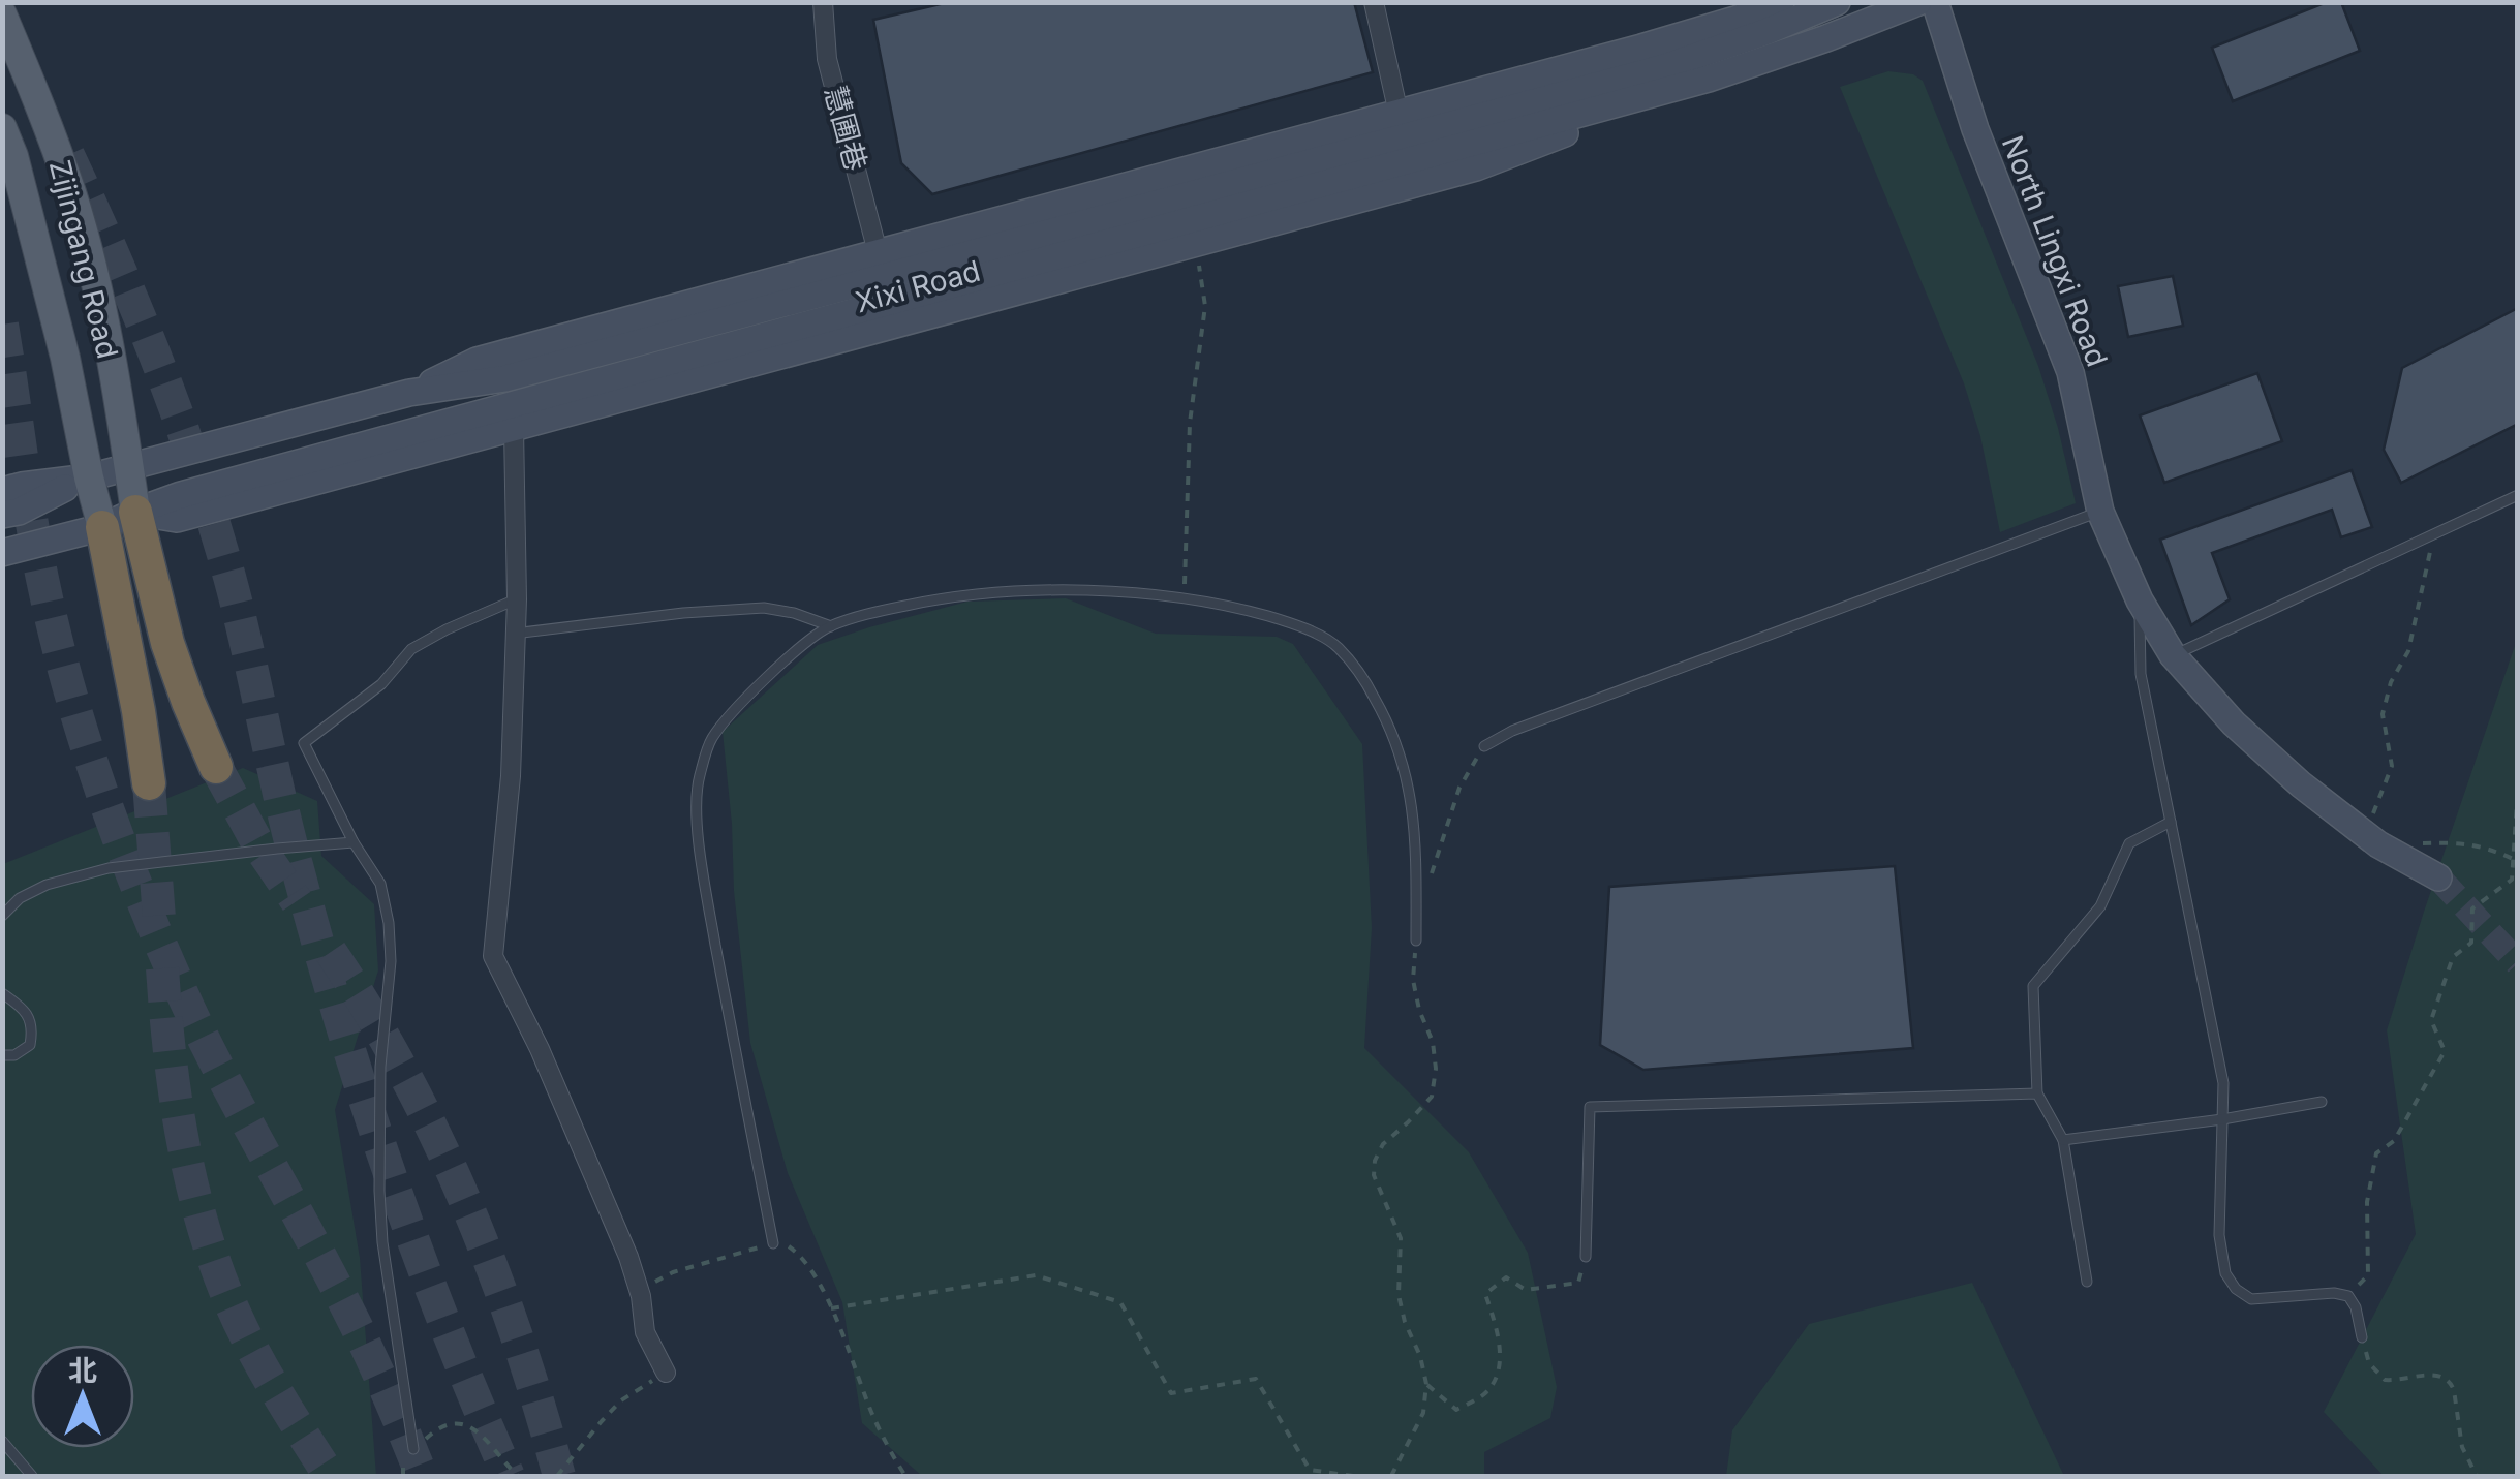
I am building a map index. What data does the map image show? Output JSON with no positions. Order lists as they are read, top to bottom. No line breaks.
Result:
{"streets":{"main road":["North Lingxi Road","Zijingang Road","Xixi Road"],"street":["慧圃巷"]},"crossings":[["慧圃巷","Xixi Road"],["Zijingang Road","Xixi Road"]],"north":"top"}
